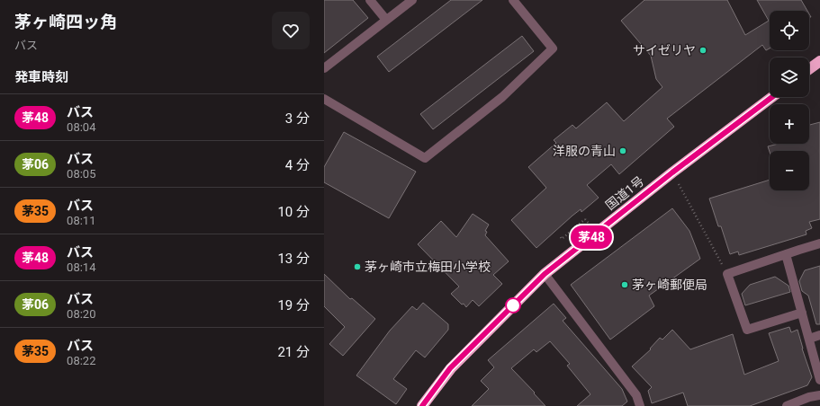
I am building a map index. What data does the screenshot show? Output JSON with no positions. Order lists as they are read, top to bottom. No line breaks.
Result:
{"streets":{"highway":["国道1号"]},"places":["サイゼリヤ","洋服の青山","茅ヶ崎市立梅田小学校","茅ヶ崎郵便局"],"lines":["bus line 茅48"],"page":{"heading":[["茅ヶ崎四ッ角","バス"],"発車時刻"],"on_map":"茅48","map_buttons":["+","−"],"list":[{"mark":"茅48","name":"バス","note":"08:04","value":"3 分"},{"mark":"茅06","name":"バス","note":"08:05","value":"4 分"},{"mark":"茅35","name":"バス","note":"08:11","value":"10 分"},{"mark":"茅48","name":"バス","note":"08:14","value":"13 分"},{"mark":"茅06","name":"バス","note":"08:20","value":"19 分"},{"mark":"茅35","name":"バス","note":"08:22","value":"21 分"}]}}
